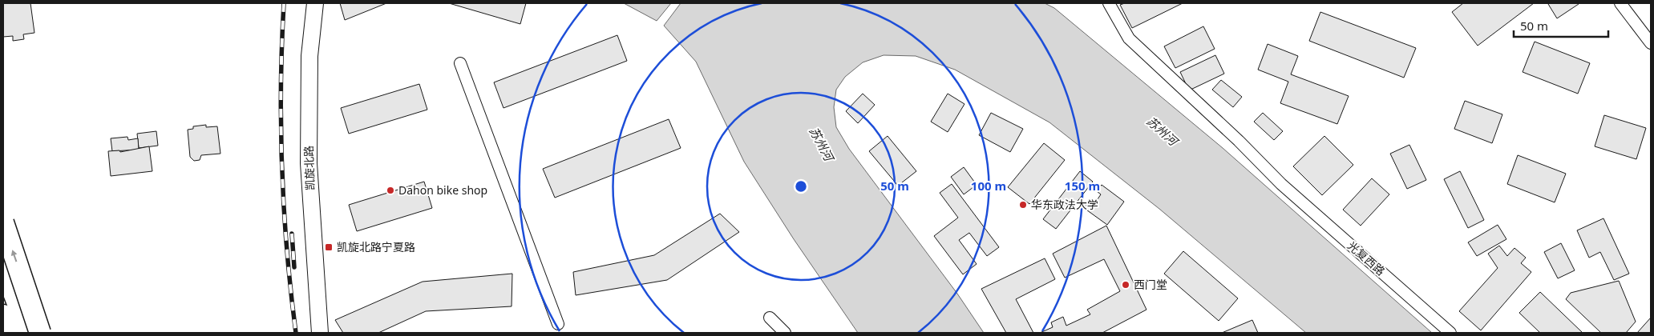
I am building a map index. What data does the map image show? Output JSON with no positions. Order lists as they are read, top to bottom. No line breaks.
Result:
{"streets":{"street":["凯旋北路","光复西路"]},"water":["苏州河"],"places":{"other":["Dahon bike shop","华东政法大学","西门堂"],"transit":["凯旋北路宁夏路"]},"scale_bar":"50 m","rings":["50 m","100 m","150 m"]}
